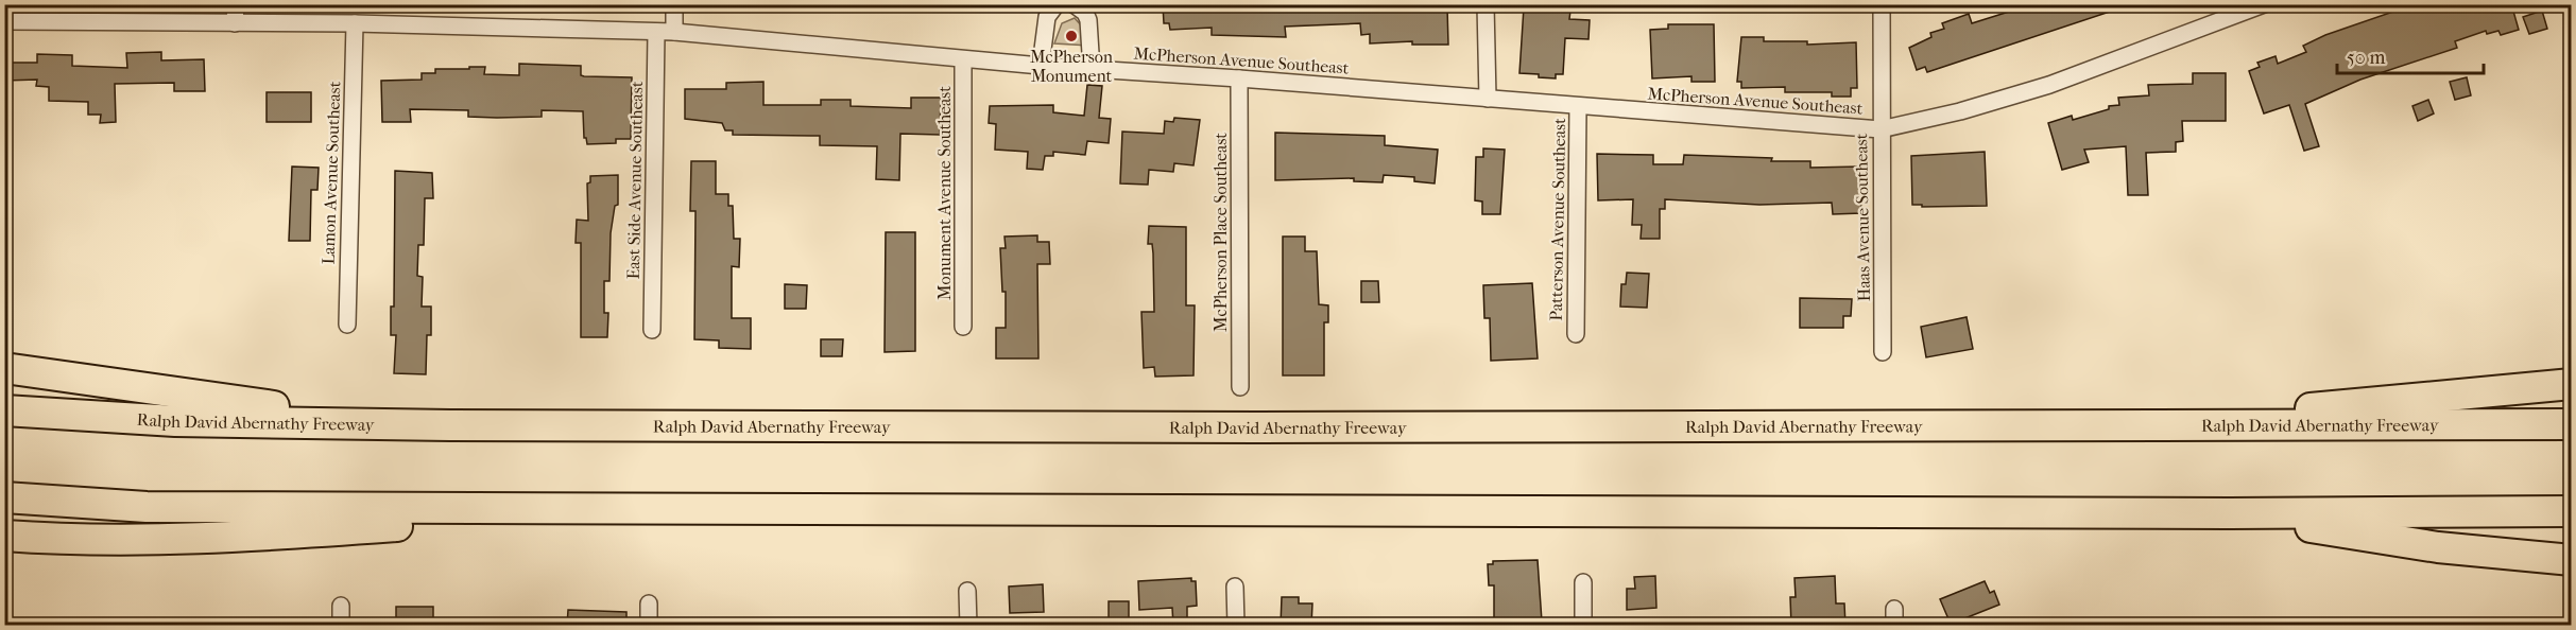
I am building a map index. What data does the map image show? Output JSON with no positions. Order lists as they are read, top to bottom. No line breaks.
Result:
{"streets":{"highway":["Ralph David Abernathy Freeway"],"street":["McPherson Avenue Southeast","Lamon Avenue Southeast","East Side Avenue Southeast","Monument Avenue Southeast","Haas Avenue Southeast","Patterson Avenue Southeast","McPherson Place Southeast"]},"crossings":[["McPherson Avenue Southeast","Lamon Avenue Southeast"],["McPherson Avenue Southeast","East Side Avenue Southeast"],["McPherson Avenue Southeast","Monument Avenue Southeast"],["McPherson Avenue Southeast","Haas Avenue Southeast"],["McPherson Avenue Southeast","Patterson Avenue Southeast"],["McPherson Avenue Southeast","McPherson Place Southeast"]],"places":["McPherson Monument"],"scale_bar":"50 m"}
